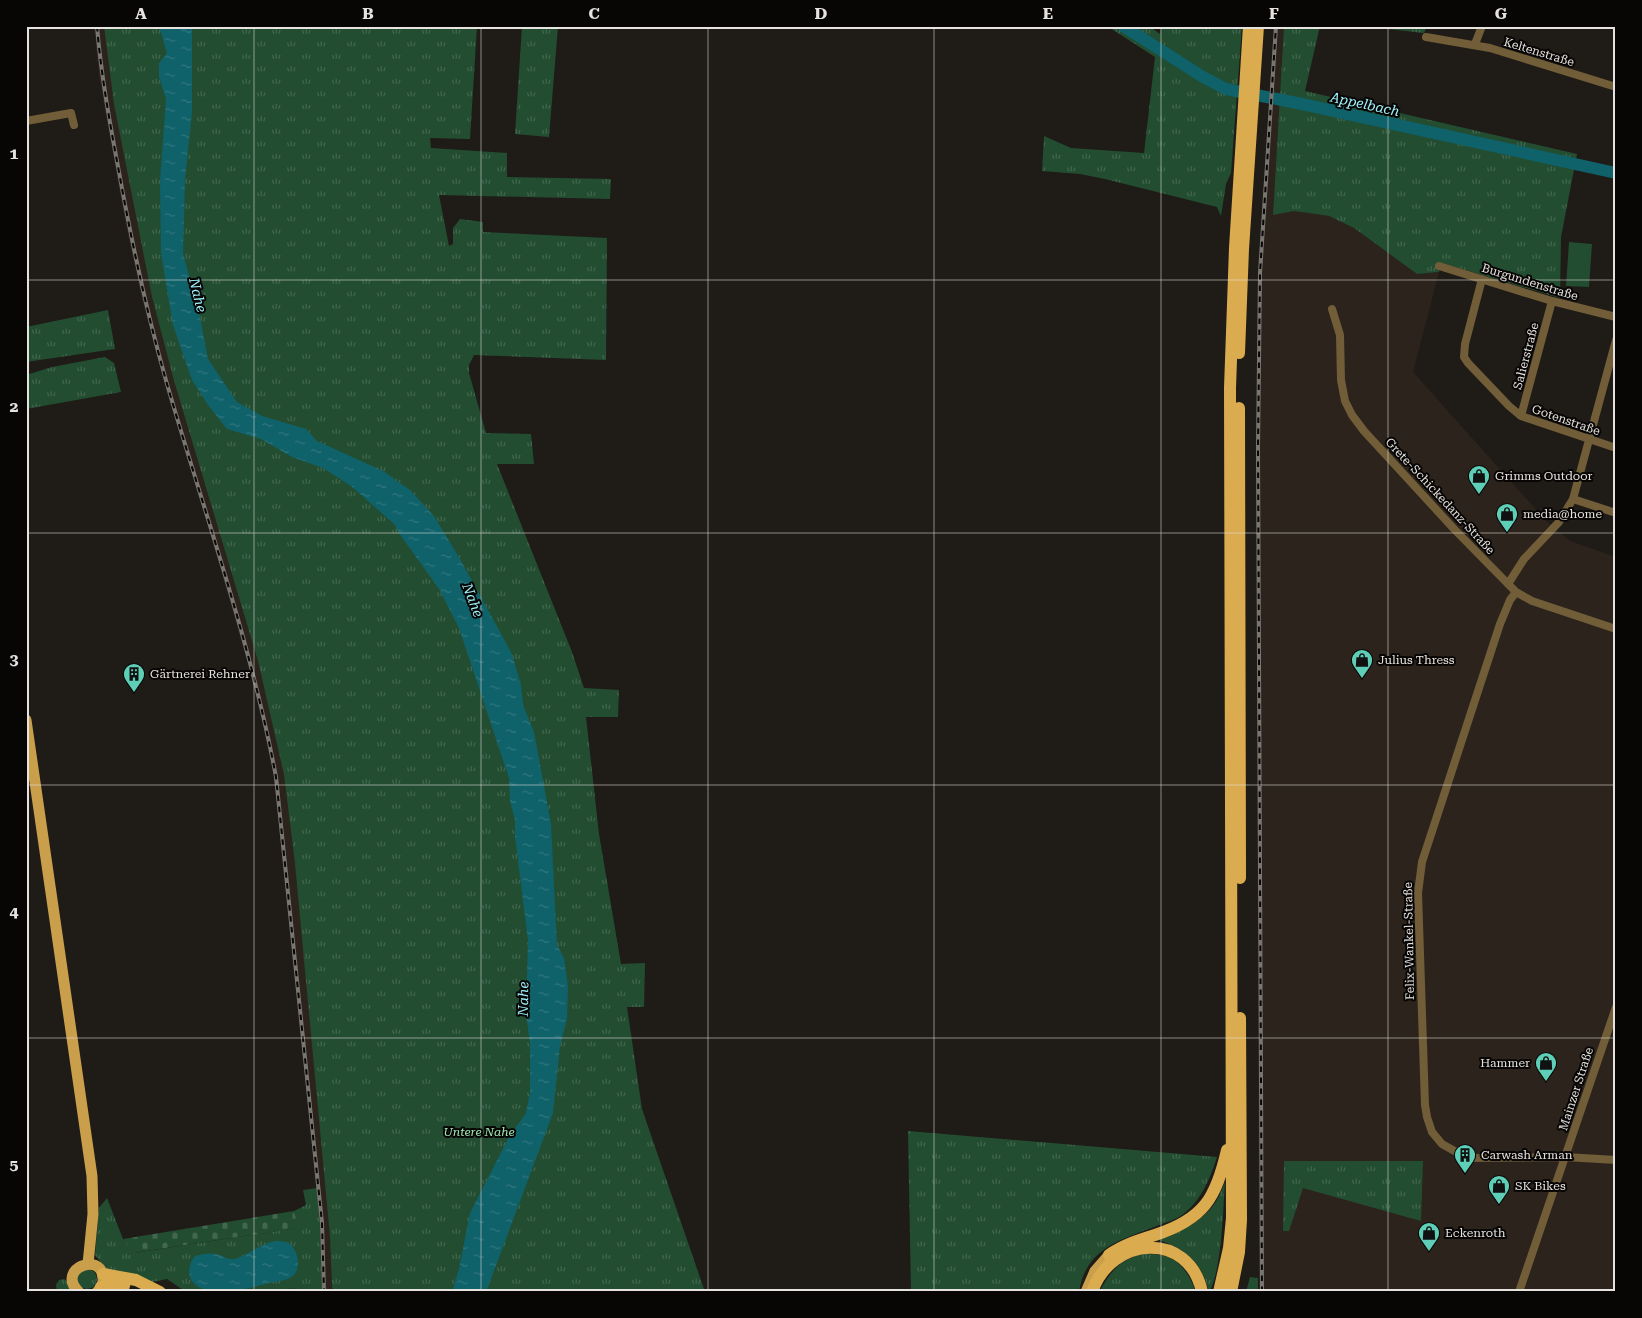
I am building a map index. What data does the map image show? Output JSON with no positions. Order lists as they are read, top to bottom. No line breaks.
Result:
{"streets":{"street":["Keltenstraße","Burgundenstraße","Salierstraße","Gotenstraße","Grete-Schickedanz-Straße","Felix-Wankel-Straße","Mainzer Straße"]},"crossings":[["Burgundenstraße","Salierstraße"],["Burgundenstraße","Gotenstraße"],["Salierstraße","Gotenstraße"],["Grete-Schickedanz-Straße","Felix-Wankel-Straße"],["Felix-Wankel-Straße","Mainzer Straße"]],"water":["Appelbach","Nahe"],"parks":["Untere Nahe"],"places":{"shop":["Grimms Outdoor","media@home","Julius Thress","Hammer","SK Bikes","Eckenroth"],"building":["Gärtnerei Rehner","Carwash Arman"]},"grid":{"columns":["A","B","C","D","E","F","G"],"rows":["1","2","3","4","5"]}}
